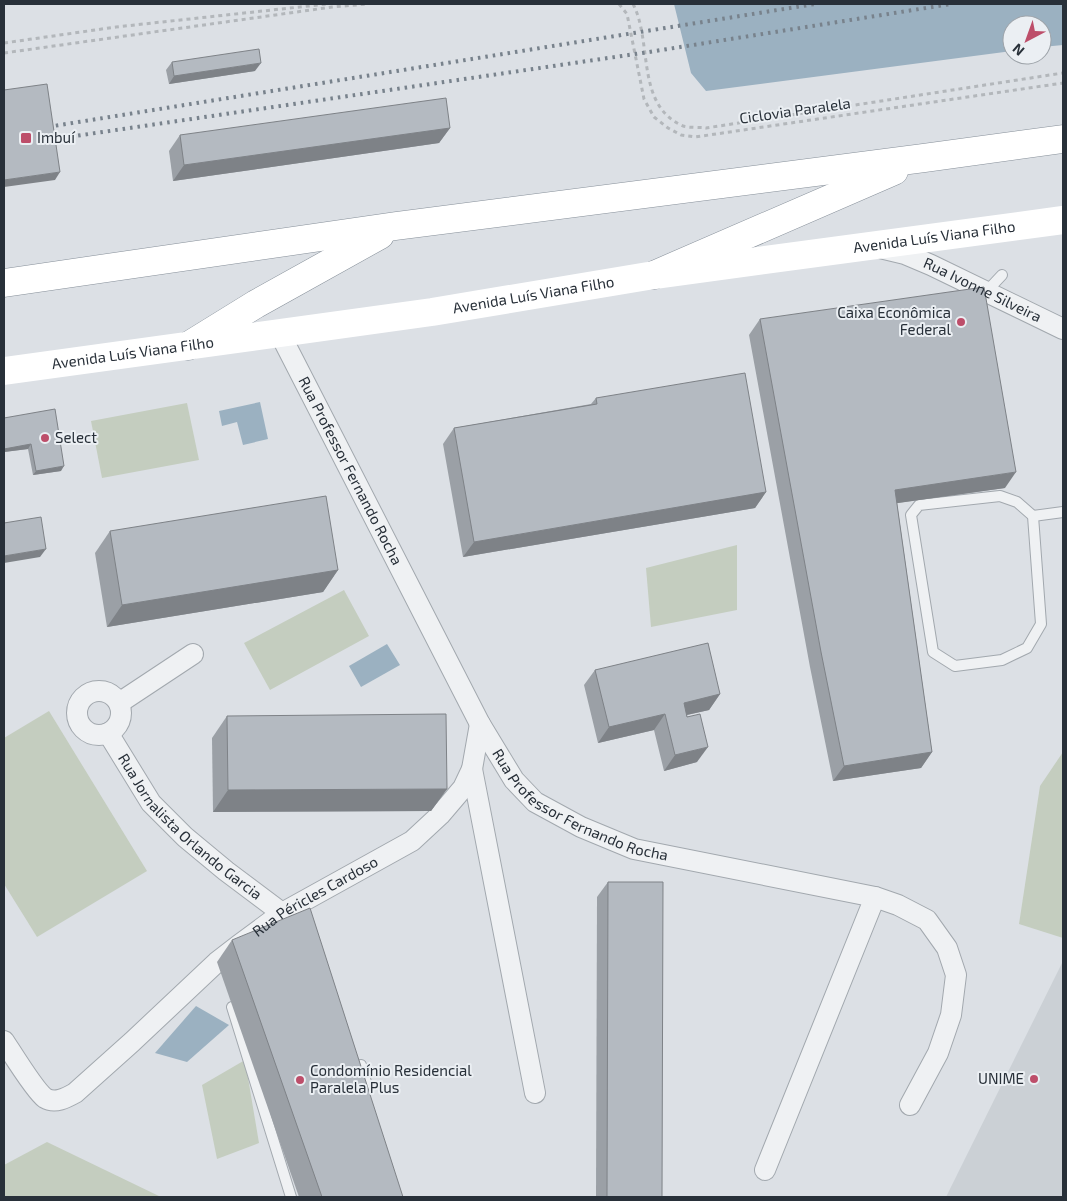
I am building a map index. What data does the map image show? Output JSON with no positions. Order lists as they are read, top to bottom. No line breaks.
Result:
{"streets":{"main road":["Avenida Luís Viana Filho"],"street":["Rua Ivonne Silveira","Rua Professor Fernando Rocha","Rua Jornalista Orlando Garcia","Rua Péricles Cardoso"],"path":["Ciclovia Paralela"]},"crossings":[["Avenida Luís Viana Filho","Rua Ivonne Silveira"],["Avenida Luís Viana Filho","Rua Professor Fernando Rocha"],["Rua Professor Fernando Rocha","Rua Péricles Cardoso"],["Rua Jornalista Orlando Garcia","Rua Péricles Cardoso"]],"places":{"transit":["Imbuí"],"other":["Caixa Econômica Federal","Select","UNIME","Condomínio Residencial Paralela Plus"]},"north":"bottom left"}
